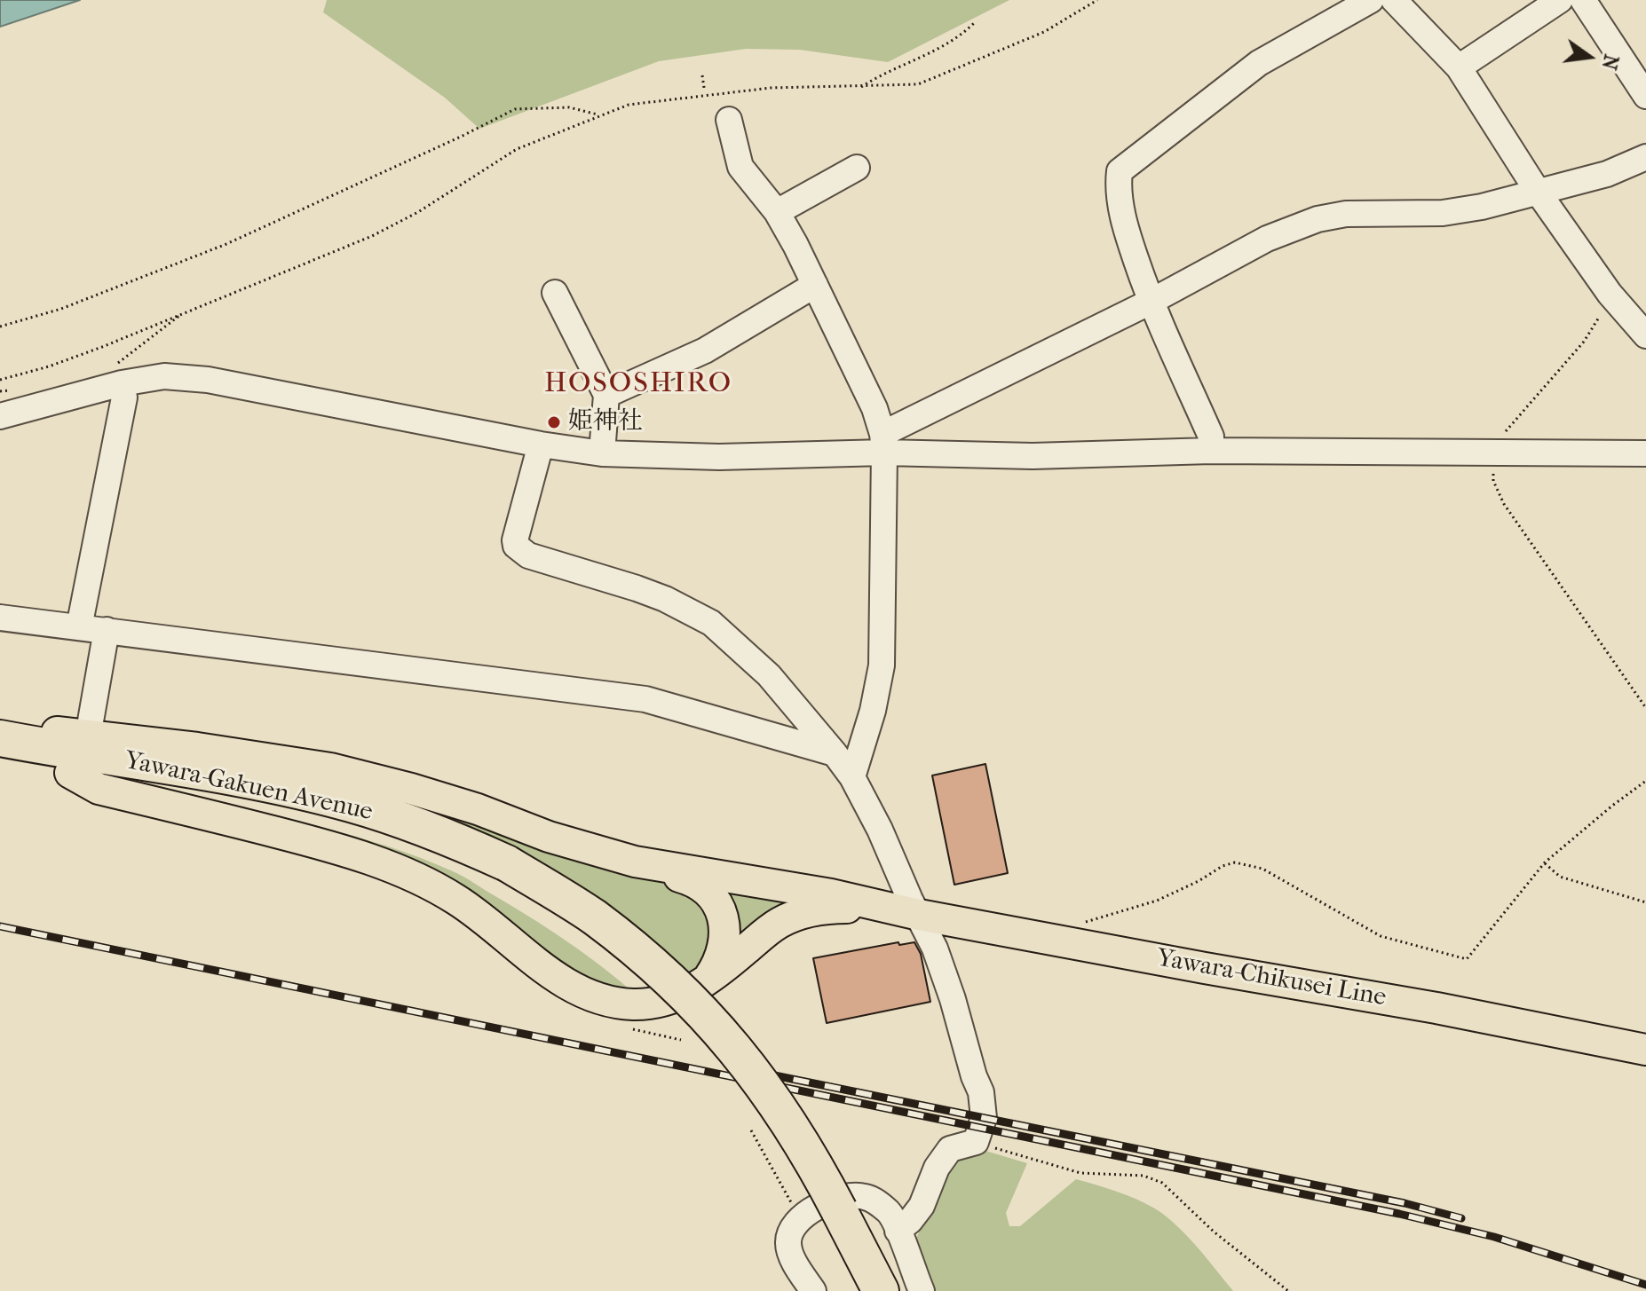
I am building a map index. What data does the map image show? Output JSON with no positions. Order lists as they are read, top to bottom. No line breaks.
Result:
{"streets":{"highway":["Yawara-Gakuen Avenue"],"main road":["Yawara-Chikusei Line"]},"districts":["HOSOSHIRO"],"places":["姫神社"],"north":"right"}
